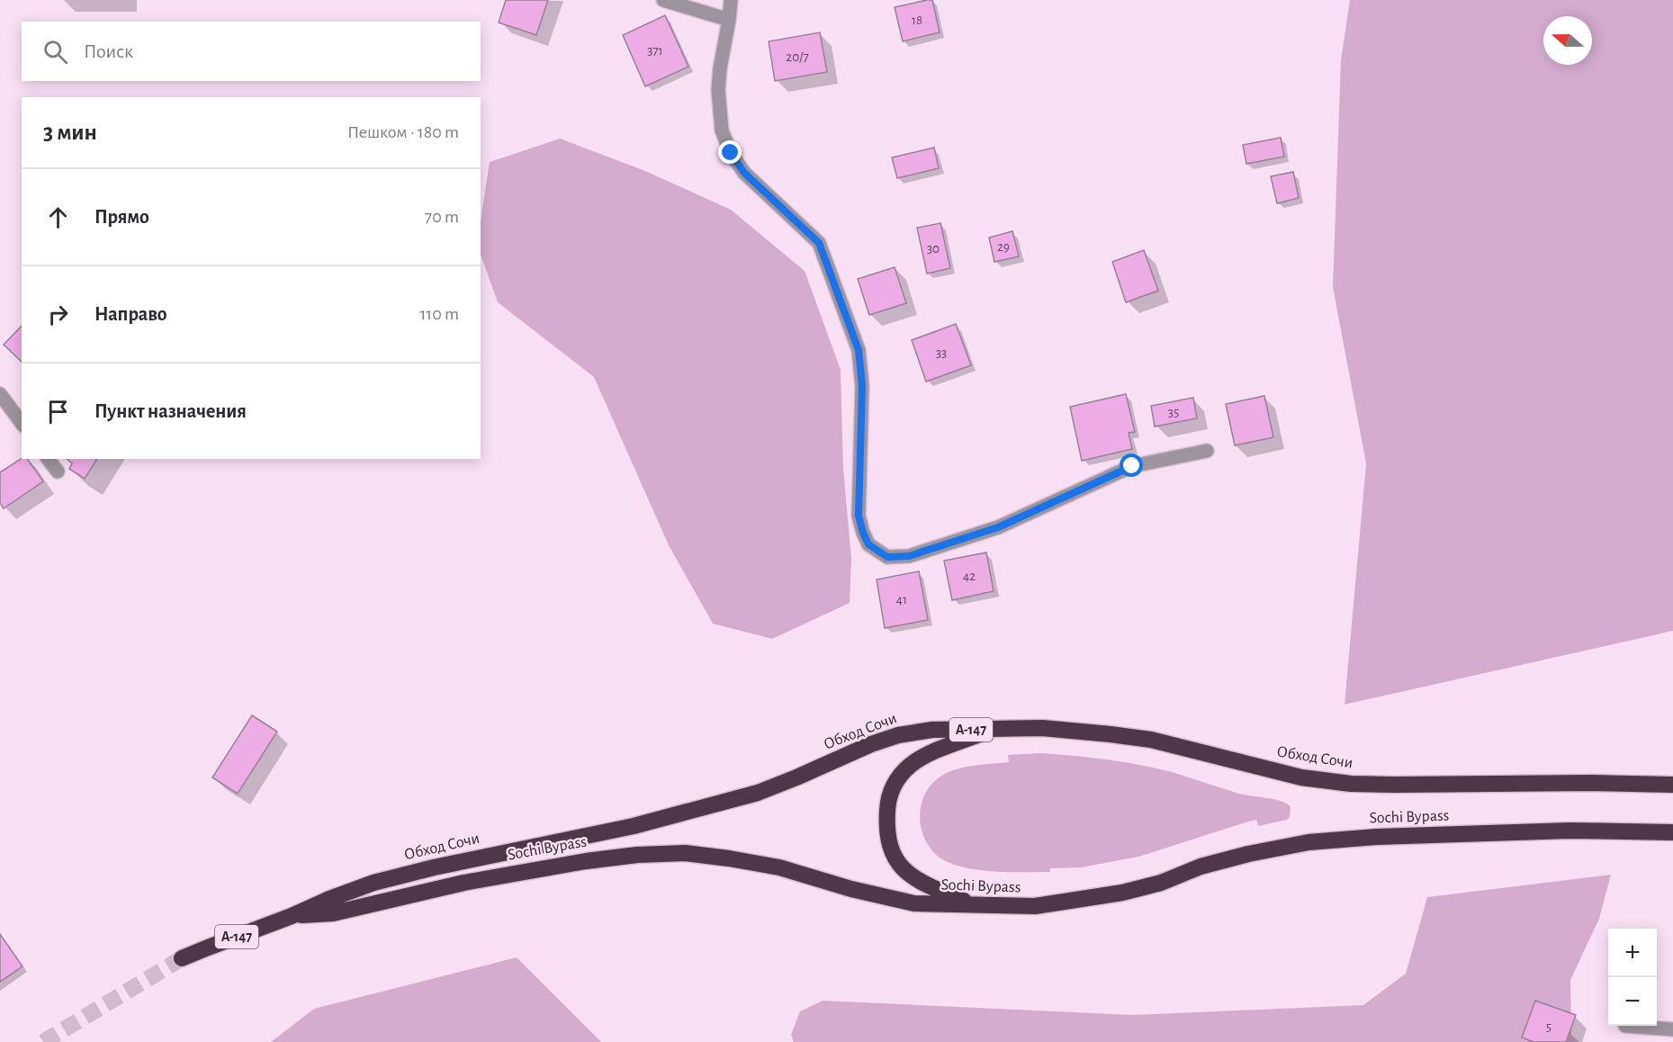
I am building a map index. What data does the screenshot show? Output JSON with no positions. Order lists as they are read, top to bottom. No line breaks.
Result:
{"streets":{"highway":["А-147","Обход Сочи","Sochi Bypass"]},"crossings":[["А-147","Обход Сочи"],["А-147","Sochi Bypass"],["Обход Сочи","Sochi Bypass"]],"house_numbers":["18","371","20/7","29","30","33","35","42","41","5"],"north":"left","page":{"search":"Поиск","heading":["3 мин","Пешком · 180 m"],"list":[["Прямо","70 m"],["Направо","110 m"],"Пункт назначения"],"map_buttons":["+","−"]}}
